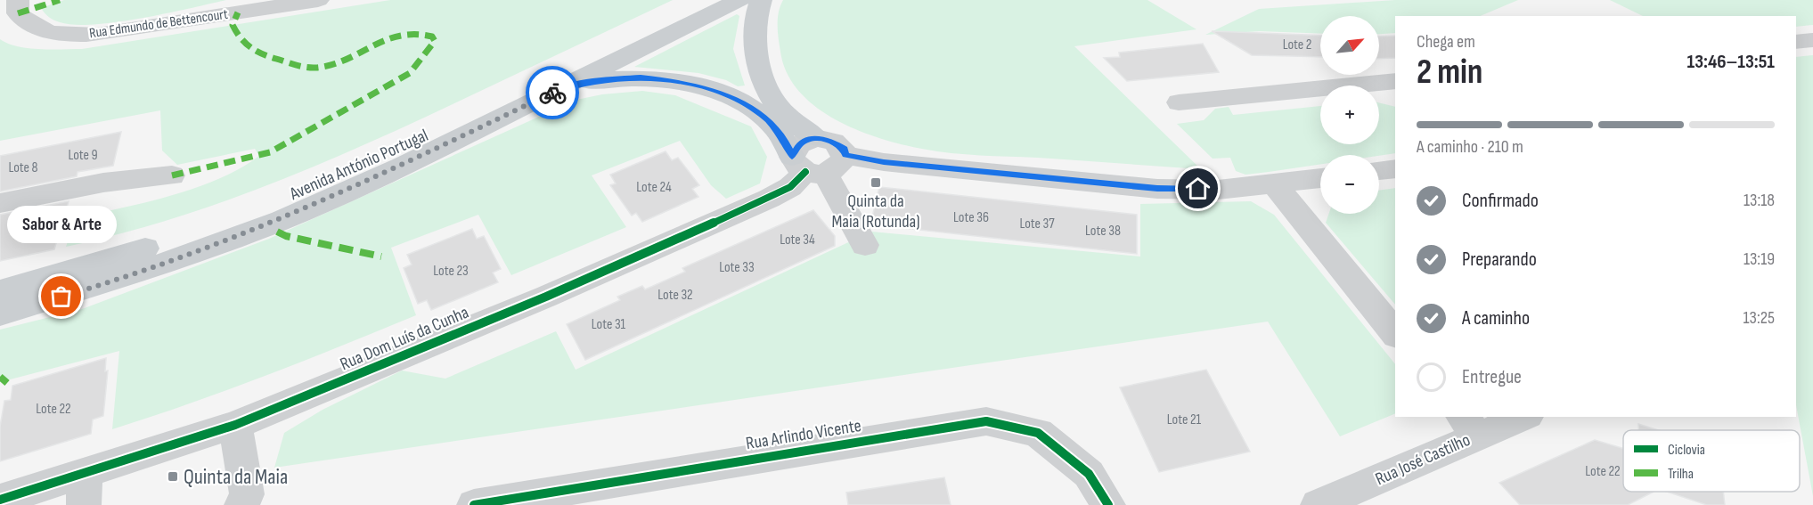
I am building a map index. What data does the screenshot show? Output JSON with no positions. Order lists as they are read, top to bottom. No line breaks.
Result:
{"streets":{"main road":["Avenida António Portugal"],"street":["Rua Edmundo de Bettencourt","Rua Dom Luís da Cunha","Rua Arlindo Vicente","Rua José Castilho"]},"places":{"transit":["Quinta da Maia (Rotunda)","Quinta da Maia"],"other":["Sabor & Arte"]},"house_numbers":["Lote 2","Lote 9","Lote 8","Lote 24","Lote 36","Lote 37","Lote 38","Lote 34","Lote 33","Lote 23","Lote 32","Lote 31","Lote 22","Lote 21","Lote 22"],"legend":["Ciclovia","Trilha"],"north":"top right","page":{"map_buttons":["+","−"],"heading":["2 min","Chega em","13:46–13:51"],"bar":"A caminho · 210 m","list":[["Confirmado","13:18"],["Preparando","13:19"],["A caminho","13:25"],"Entregue"],"bubble":"Sabor & Arte"}}
